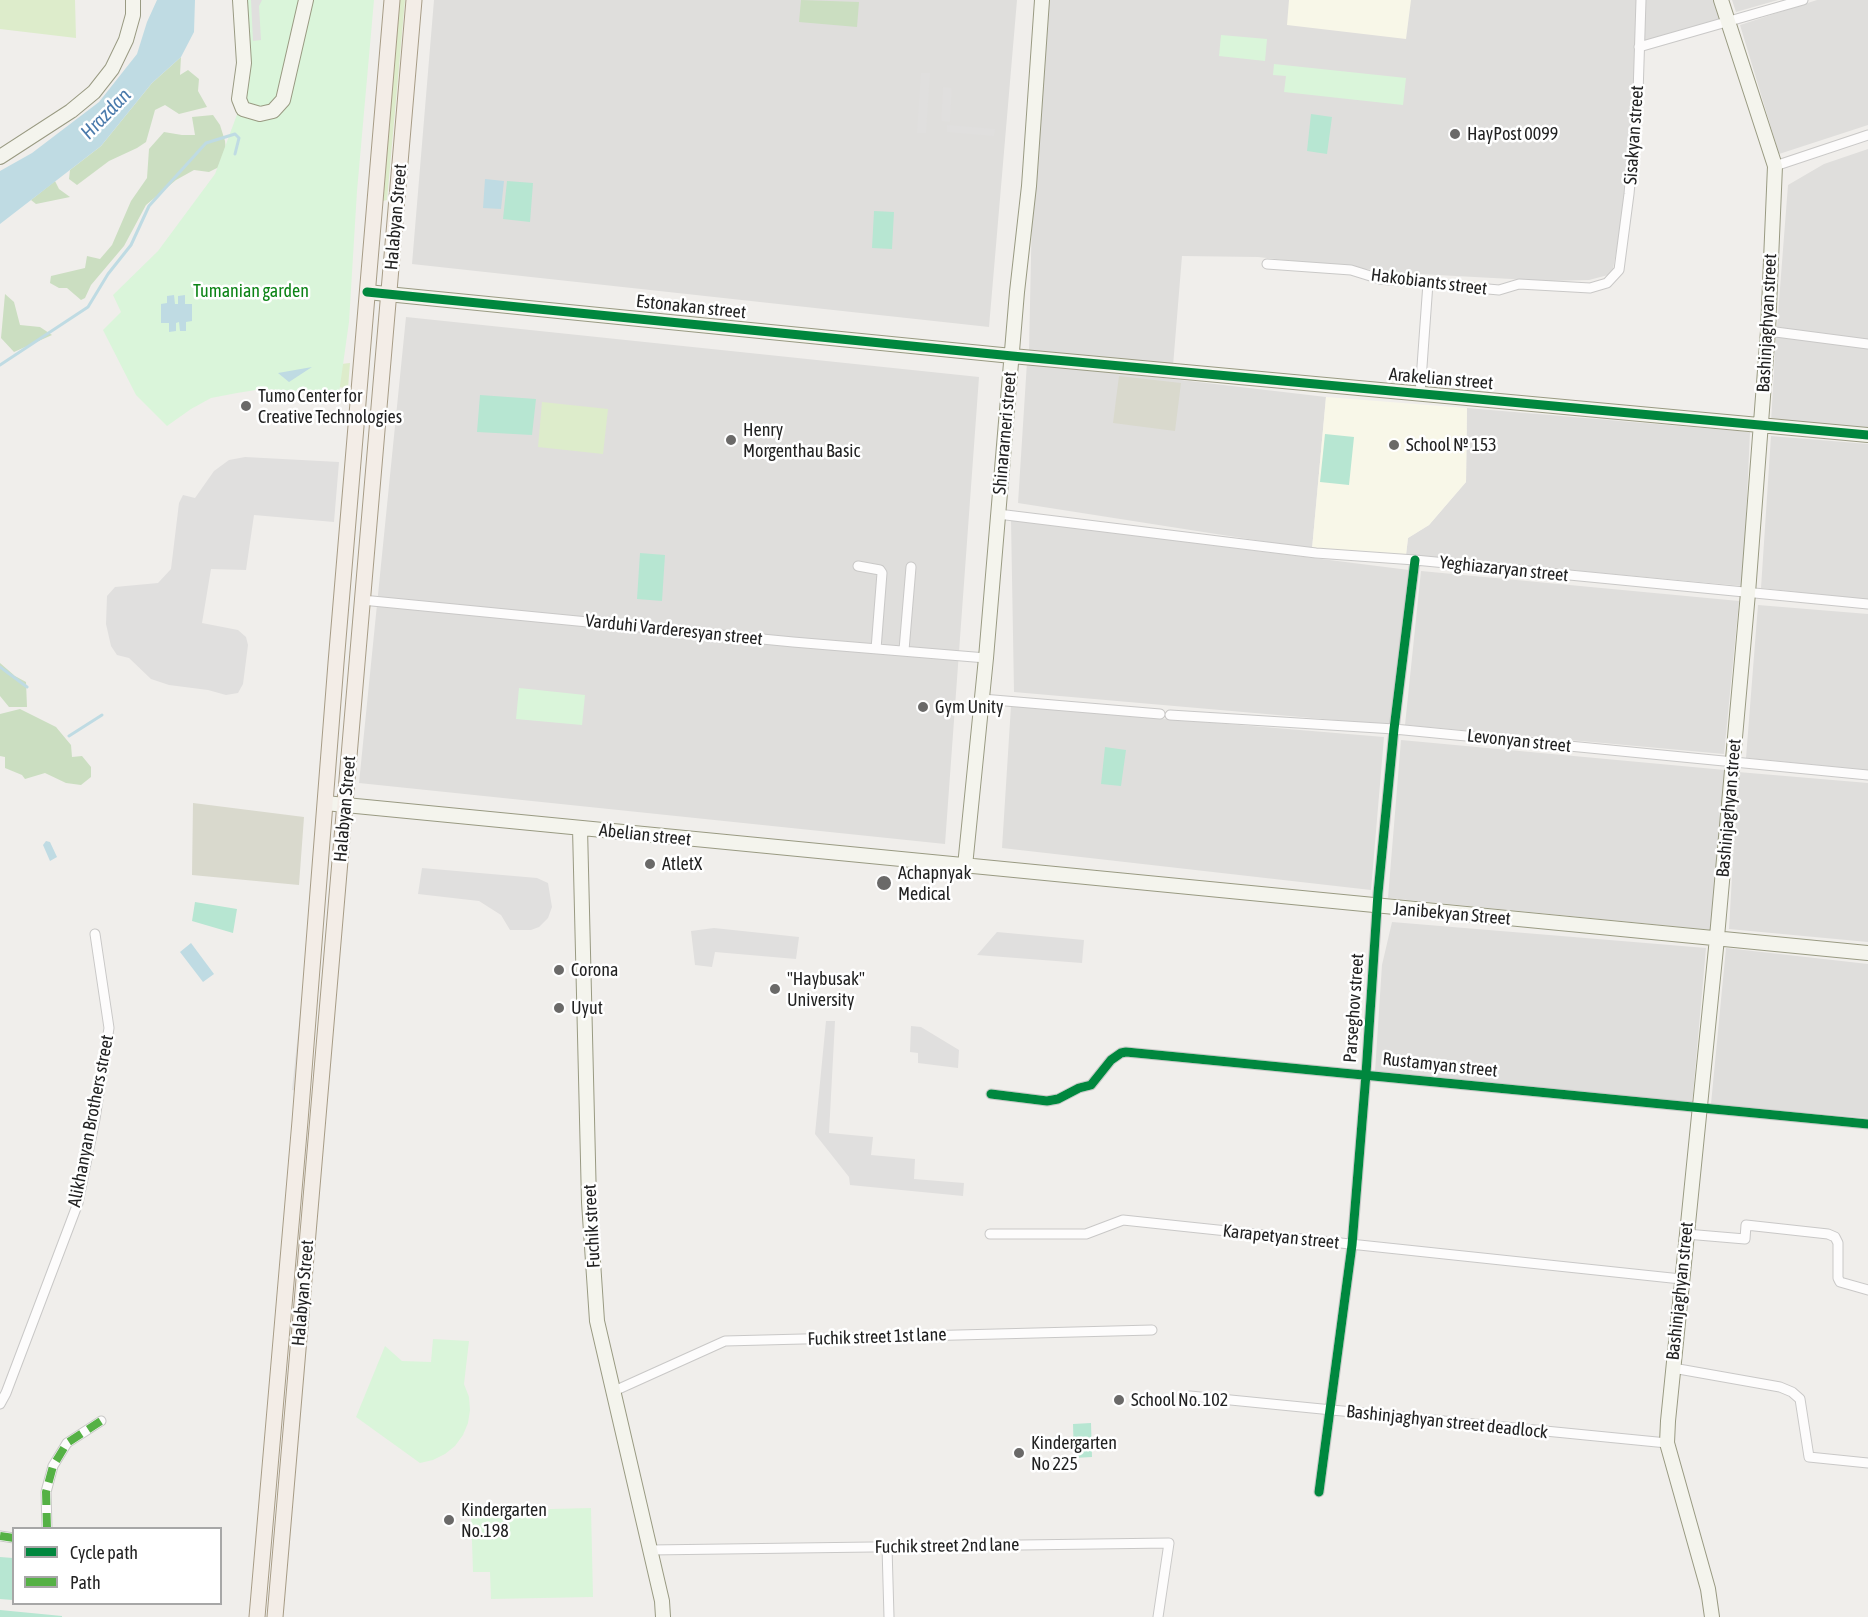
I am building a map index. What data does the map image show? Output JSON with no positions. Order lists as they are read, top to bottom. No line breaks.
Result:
{"streets":{"main road":["Halabyan Street"],"street":["Sisakyan street","Hakobiants street","Estonakan street","Bashinjaghyan street","Arakelian street","Shinararneri street","Yeghiazaryan street","Varduhi Varderesyan street","Levonyan street","Abelian street","Janibekyan Street","Parseghov street","Rustamyan street","Alikhanyan Brothers street","Fuchik street","Karapetyan street","Fuchik street 1st lane","Bashinjaghyan street deadlock","Fuchik street 2nd lane"]},"crossings":[["Sisakyan street","Hakobiants street"],["Halabyan Street","Estonakan street"],["Halabyan Street","Varduhi Varderesyan street"],["Halabyan Street","Abelian street"],["Estonakan street","Arakelian street"],["Estonakan street","Shinararneri street"],["Bashinjaghyan street","Arakelian street"],["Bashinjaghyan street","Yeghiazaryan street"],["Bashinjaghyan street","Levonyan street"],["Bashinjaghyan street","Janibekyan Street"],["Bashinjaghyan street","Rustamyan street"],["Bashinjaghyan street","Karapetyan street"],["Bashinjaghyan street","Bashinjaghyan street deadlock"],["Arakelian street","Shinararneri street"],["Shinararneri street","Yeghiazaryan street"],["Shinararneri street","Varduhi Varderesyan street"],["Shinararneri street","Levonyan street"],["Shinararneri street","Abelian street"],["Shinararneri street","Janibekyan Street"],["Yeghiazaryan street","Parseghov street"],["Levonyan street","Parseghov street"],["Abelian street","Janibekyan Street"],["Abelian street","Fuchik street"],["Janibekyan Street","Parseghov street"],["Parseghov street","Rustamyan street"],["Parseghov street","Karapetyan street"],["Parseghov street","Bashinjaghyan street deadlock"],["Fuchik street","Fuchik street 1st lane"],["Fuchik street","Fuchik street 2nd lane"]],"water":["Hrazdan"],"parks":["Tumanian garden"],"places":["HayPost 0099","Tumo Center for Creative Technologies","Henry Morgenthau Basic","School № 153","Gym Unity","AtletX","Achapnyak Medical","Corona","\"Haybusak\" University","Uyut","School No. 102","Kindergarten No 225","Kindergarten No.198"],"legend":["Cycle path","Path"]}
